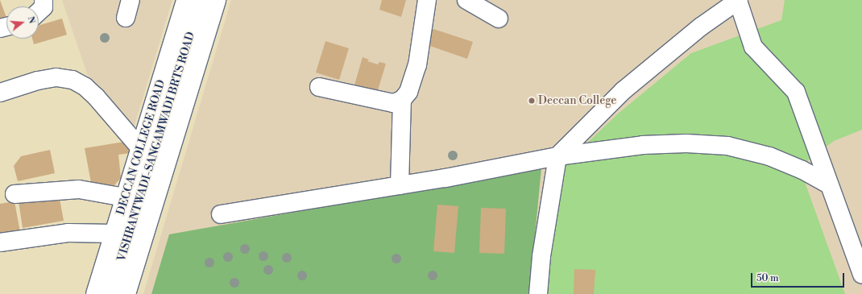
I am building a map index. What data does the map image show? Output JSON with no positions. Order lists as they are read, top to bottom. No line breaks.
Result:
{"streets":{"main road":["VISHRANTWADI-SANGAMWADI BRTS ROAD","DECCAN COLLEGE ROAD"]},"places":["Deccan College"],"scale_bar":"50 m","north":"right"}
